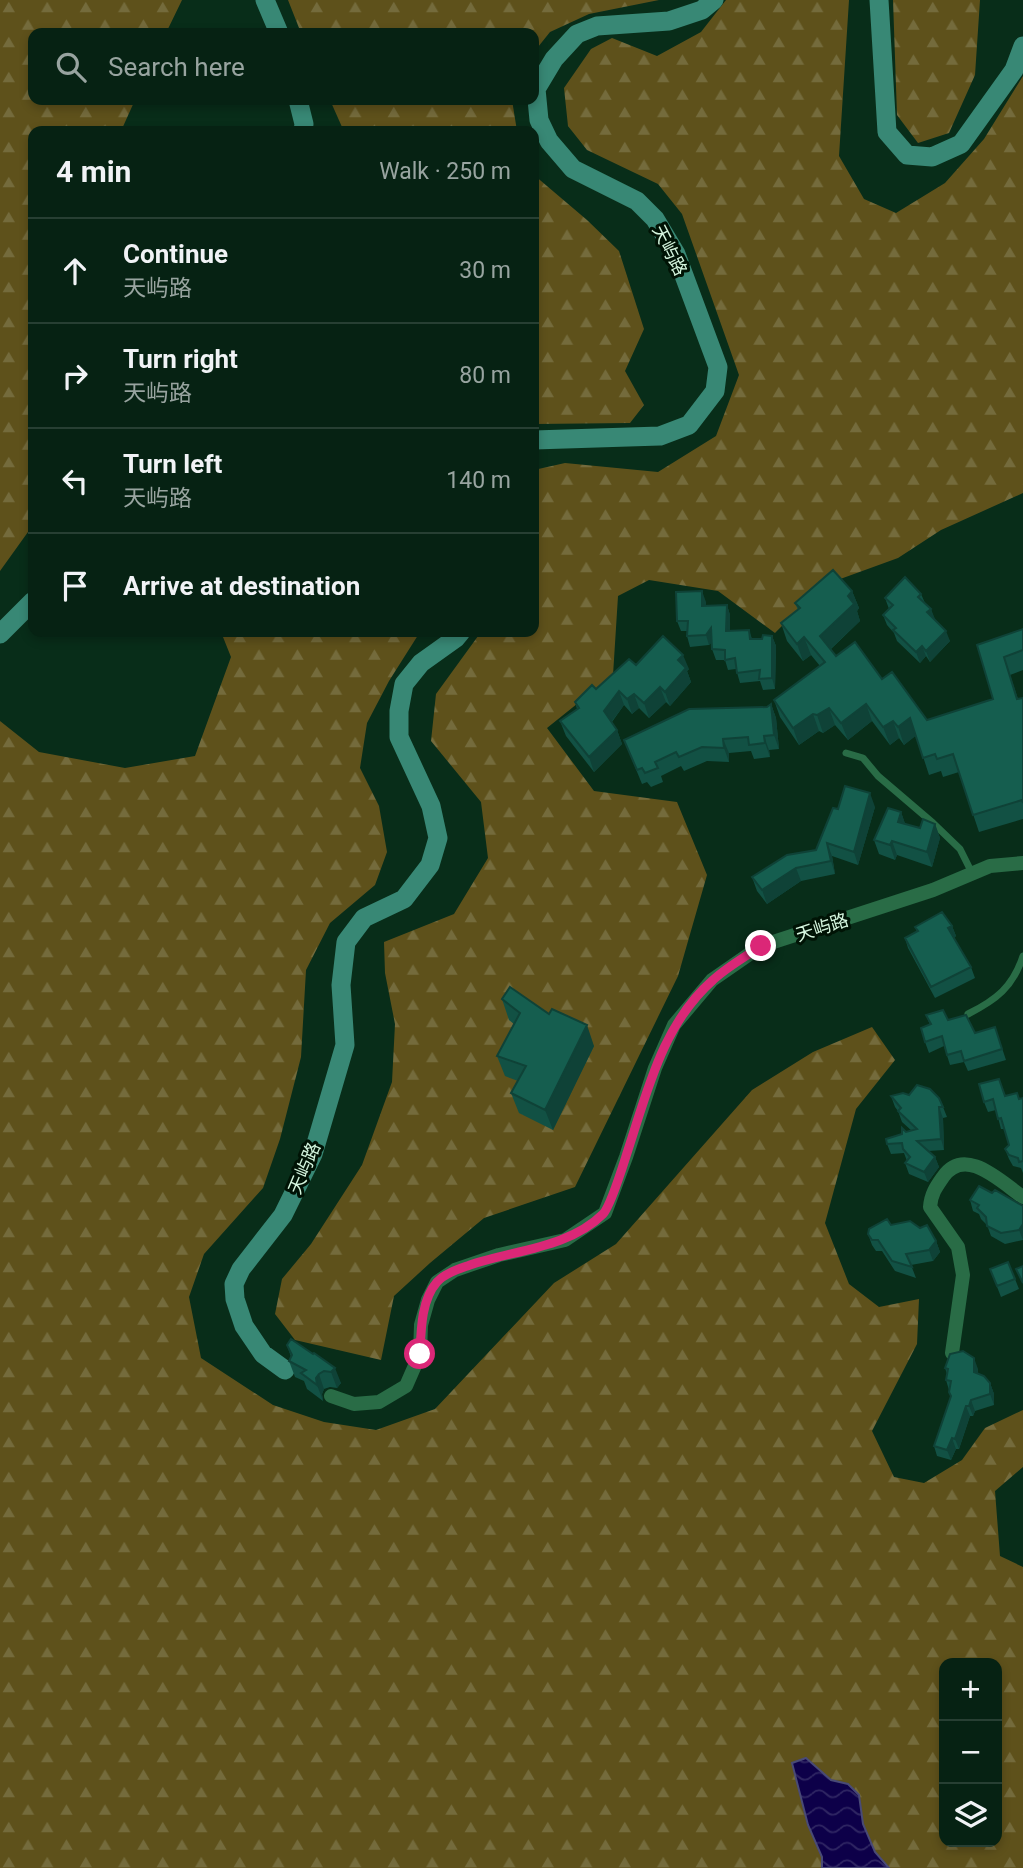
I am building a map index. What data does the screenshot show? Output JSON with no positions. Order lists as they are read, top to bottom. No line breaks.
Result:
{"streets":{"street":["天屿路"]},"page":{"search":"Search here","heading":["4 min","Walk · 250 m"],"list":[["Continue","天屿路","30 m"],["Turn right","天屿路","80 m"],["Turn left","天屿路","140 m"],"Arrive at destination"],"map_buttons":["+","−"]}}
